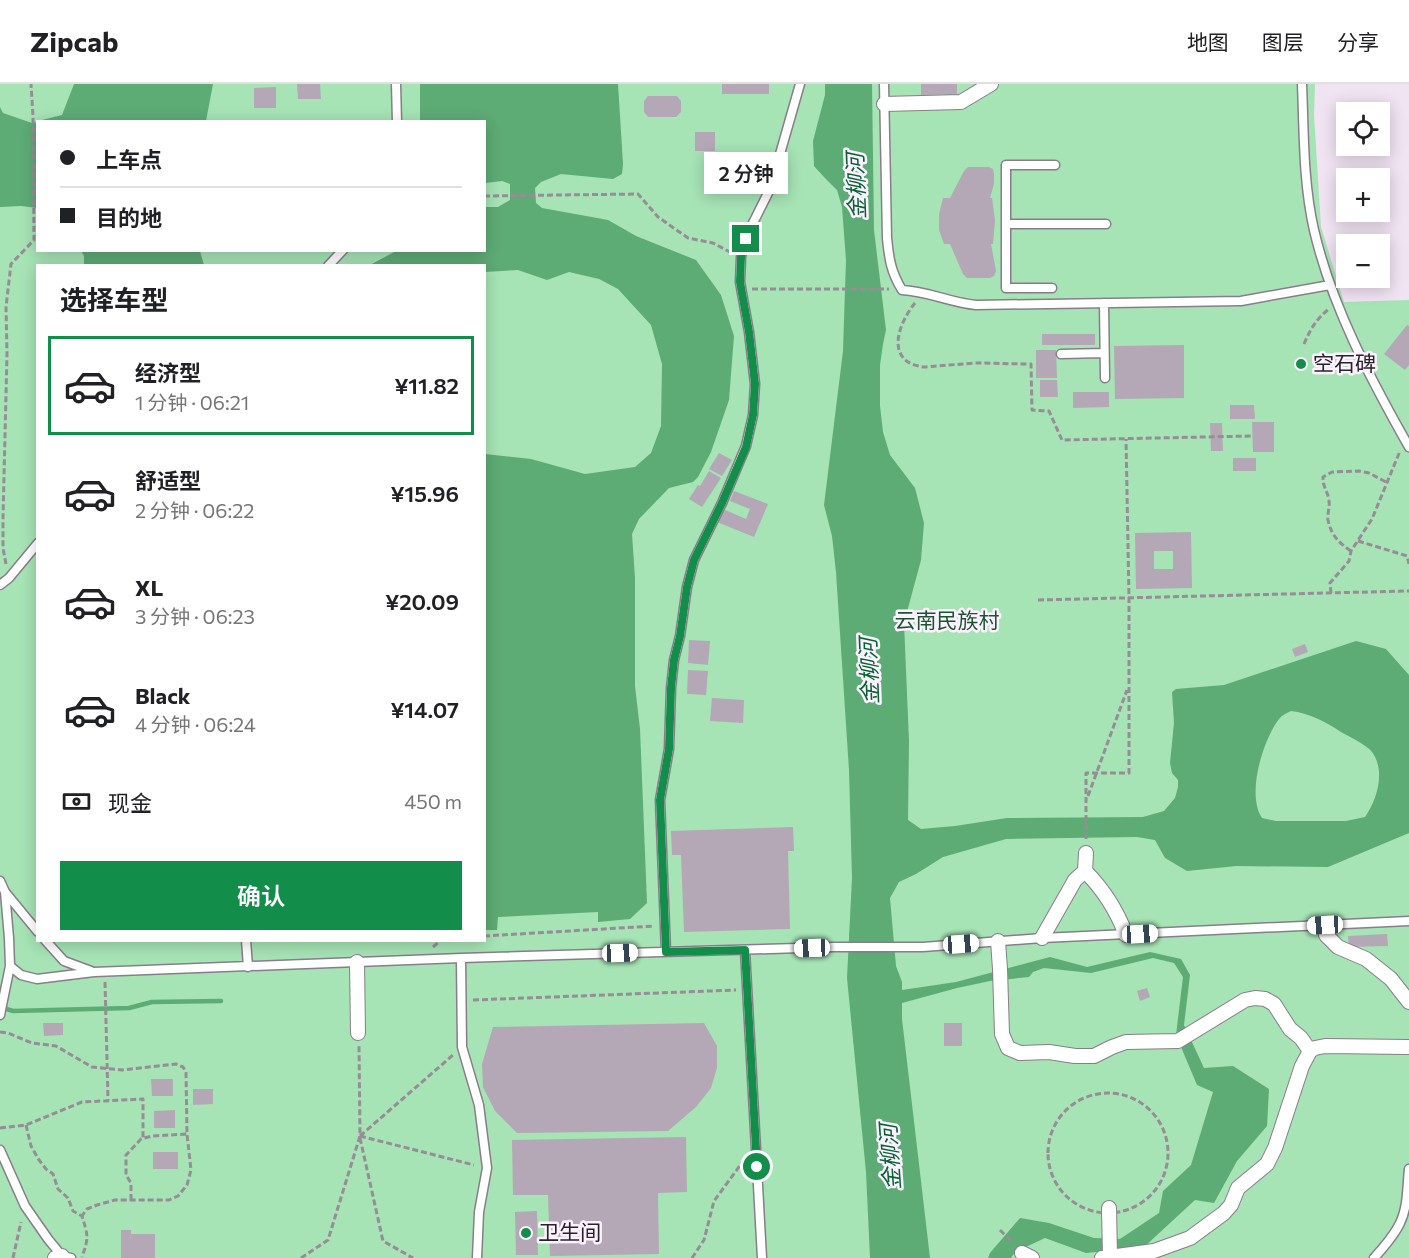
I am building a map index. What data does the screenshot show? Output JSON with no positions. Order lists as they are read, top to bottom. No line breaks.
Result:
{"water":["金柳河"],"parks":["云南民族村"],"places":["空石碑","卫生间"],"page":{"header":"Zipcab","nav":["地图","图层","分享"],"map_buttons":["+","−"],"banner":["上车点","目的地"],"bubble":"2 分钟","heading":"选择车型","list":[{"name":"经济型","note":"1 分钟 · 06:21","value":"¥11.82"},{"name":"舒适型","note":"2 分钟 · 06:22","value":"¥15.96"},{"name":"XL","note":"3 分钟 · 06:23","value":"¥20.09"},{"name":"Black","note":"4 分钟 · 06:24","value":"¥14.07"}],"pay":["现金","450 m"],"buttons":"确认"}}
